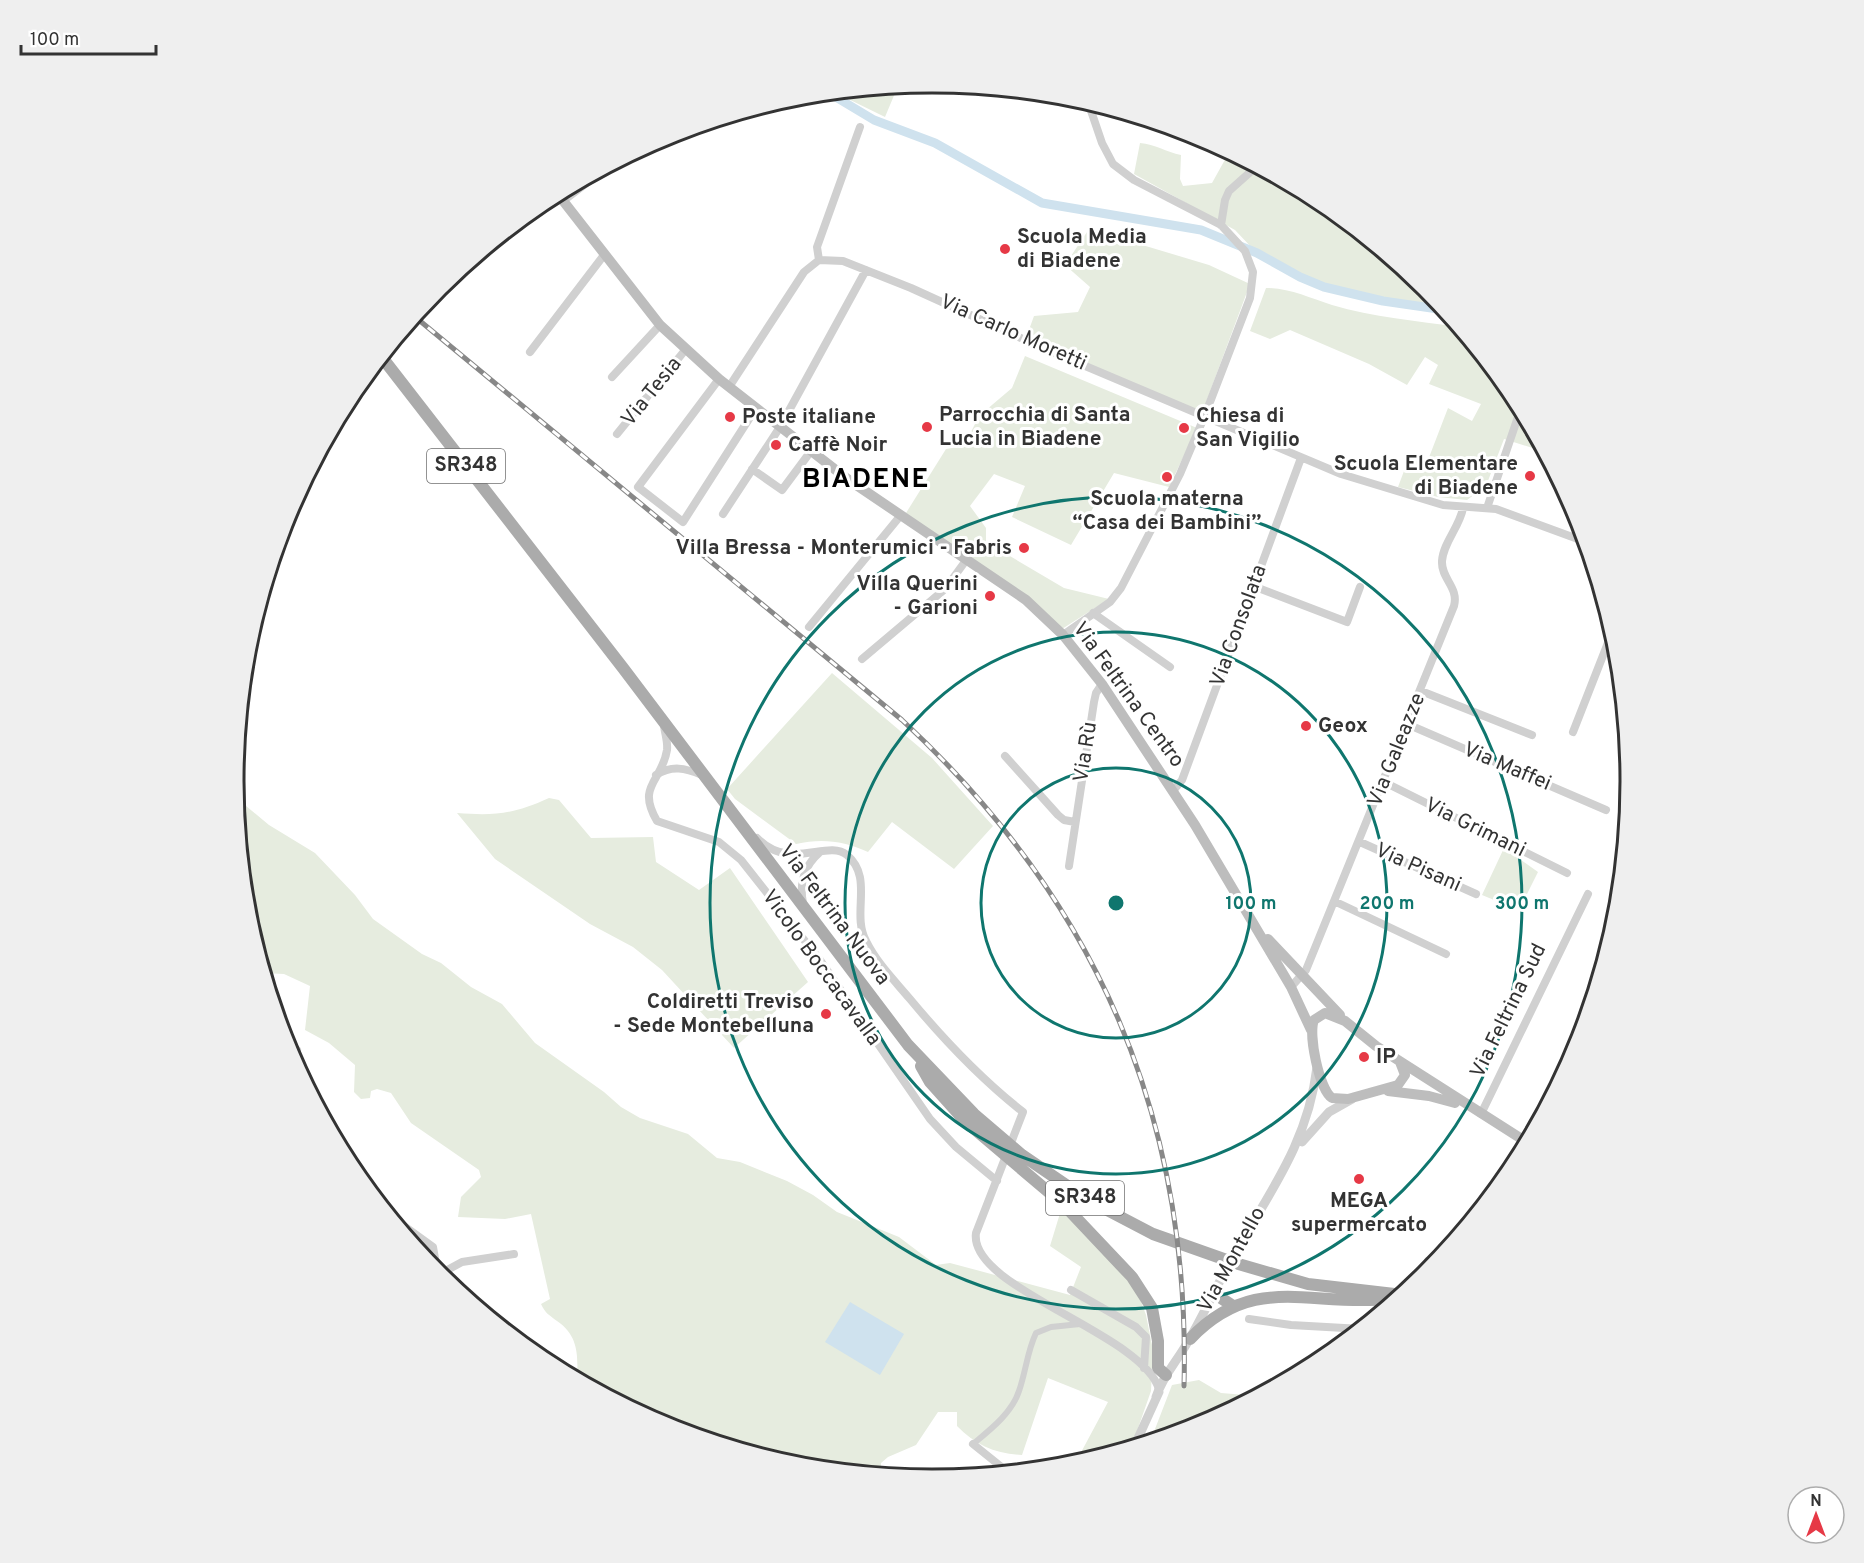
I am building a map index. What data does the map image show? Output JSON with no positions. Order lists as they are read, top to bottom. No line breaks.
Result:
{"streets":{"main road":["SR348","Via Feltrina Centro","Via Feltrina Nuova","Via Feltrina Sud"],"street":["Via Carlo Moretti","Via Tesia","Via Consolata","Via Galeazze","Via Rù","Via Maffei","Via Grimani","Via Pisani","Vicolo Boccacavalla","Via Montello"]},"crossings":[["Via Carlo Moretti","Via Consolata"],["Via Carlo Moretti","Via Galeazze"],["Via Tesia","Via Feltrina Centro"],["Via Consolata","Via Feltrina Centro"],["Via Feltrina Centro","Via Galeazze"],["Via Feltrina Centro","Via Rù"],["Via Galeazze","Via Maffei"],["Via Galeazze","Via Grimani"],["Via Galeazze","Via Pisani"],["Via Feltrina Nuova","Vicolo Boccacavalla"]],"districts":["BIADENE"],"places":["Scuola Media di Biadene","Poste italiane","Parrocchia di Santa Lucia in Biadene","Chiesa di San Vigilio","Caffè Noir","Scuola Elementare di Biadene","Scuola materna “Casa dei Bambini”","Villa Bressa - Monterumici - Fabris","Villa Querini - Garioni","Geox","Coldiretti Treviso - Sede Montebelluna","IP","MEGA supermercato"],"scale_bar":"100 m","north":"top","rings":["100 m","200 m","300 m"]}
